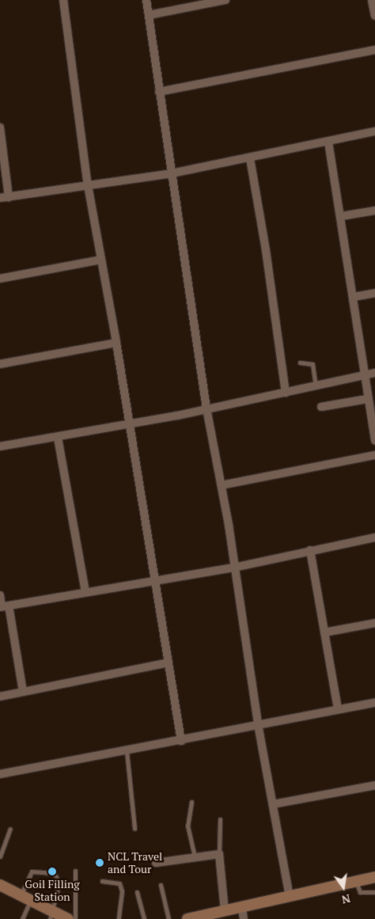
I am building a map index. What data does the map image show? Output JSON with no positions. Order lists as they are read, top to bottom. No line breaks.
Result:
{"places":["NCL Travel and Tour","Goil Filling Station"],"north":"bottom"}
